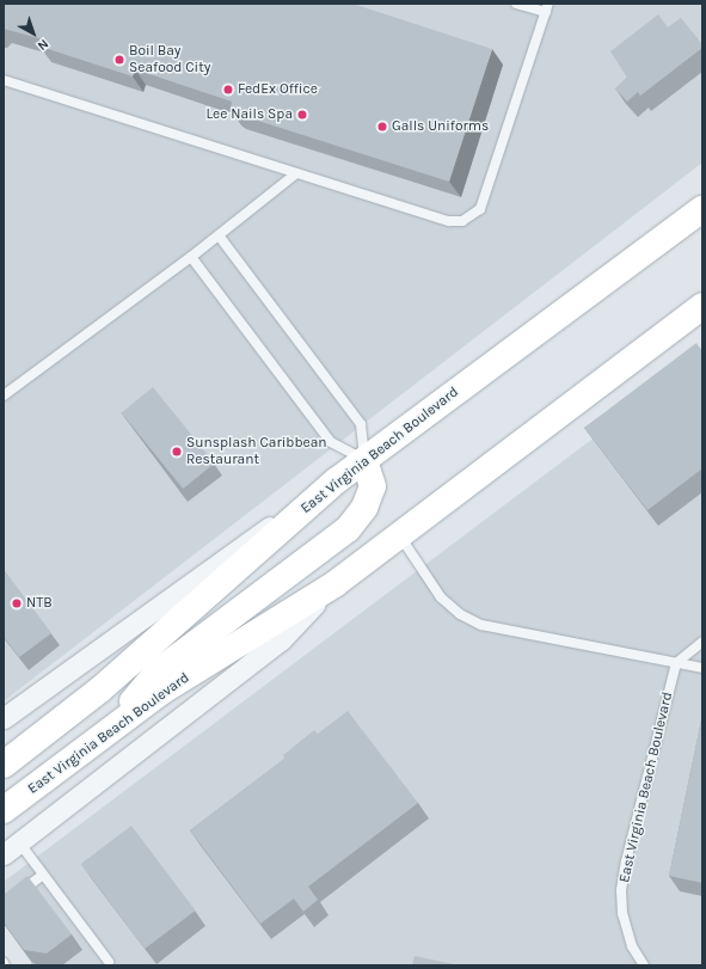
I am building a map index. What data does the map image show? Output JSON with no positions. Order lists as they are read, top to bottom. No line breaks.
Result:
{"streets":{"main road":["East Virginia Beach Boulevard"]},"places":["Boil Bay Seafood City","FedEx Office","Lee Nails Spa","Galls Uniforms","Sunsplash Caribbean Restaurant","NTB"],"north":"bottom right"}
